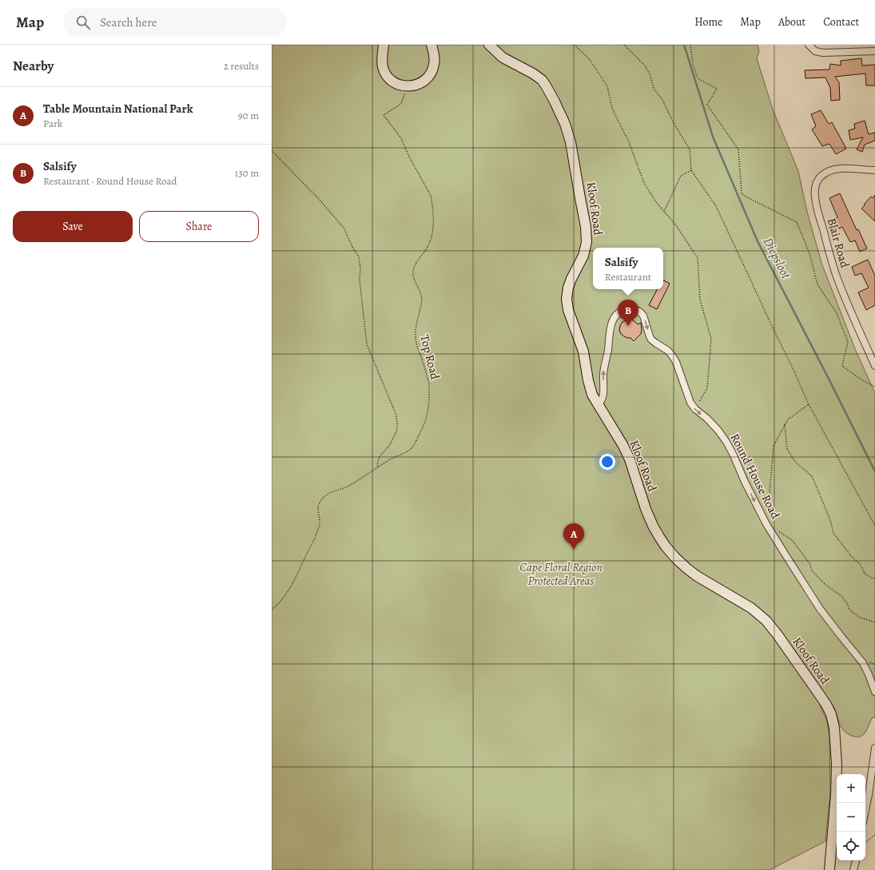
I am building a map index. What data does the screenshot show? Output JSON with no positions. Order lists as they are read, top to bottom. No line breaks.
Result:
{"streets":{"main road":["Kloof Road"],"street":["Blair Road","Round House Road"],"path":["Top Road"]},"crossings":[["Kloof Road","Round House Road"]],"water":["Diepsloot"],"parks":["Cape Floral Region Protected Areas"],"page":{"header":"Map","search":"Search here","nav":["Home","Map","About","Contact"],"heading":["Nearby","2 results"],"list":[{"mark":"A","name":"Table Mountain National Park","note":"Park","value":"90 m"},{"mark":"B","name":"Salsify","note":"Restaurant · Round House Road","value":"130 m"}],"buttons":["Save","Share"],"popup":["Salsify","Restaurant"],"pins":["B","A"],"map_buttons":["+","−"]}}
